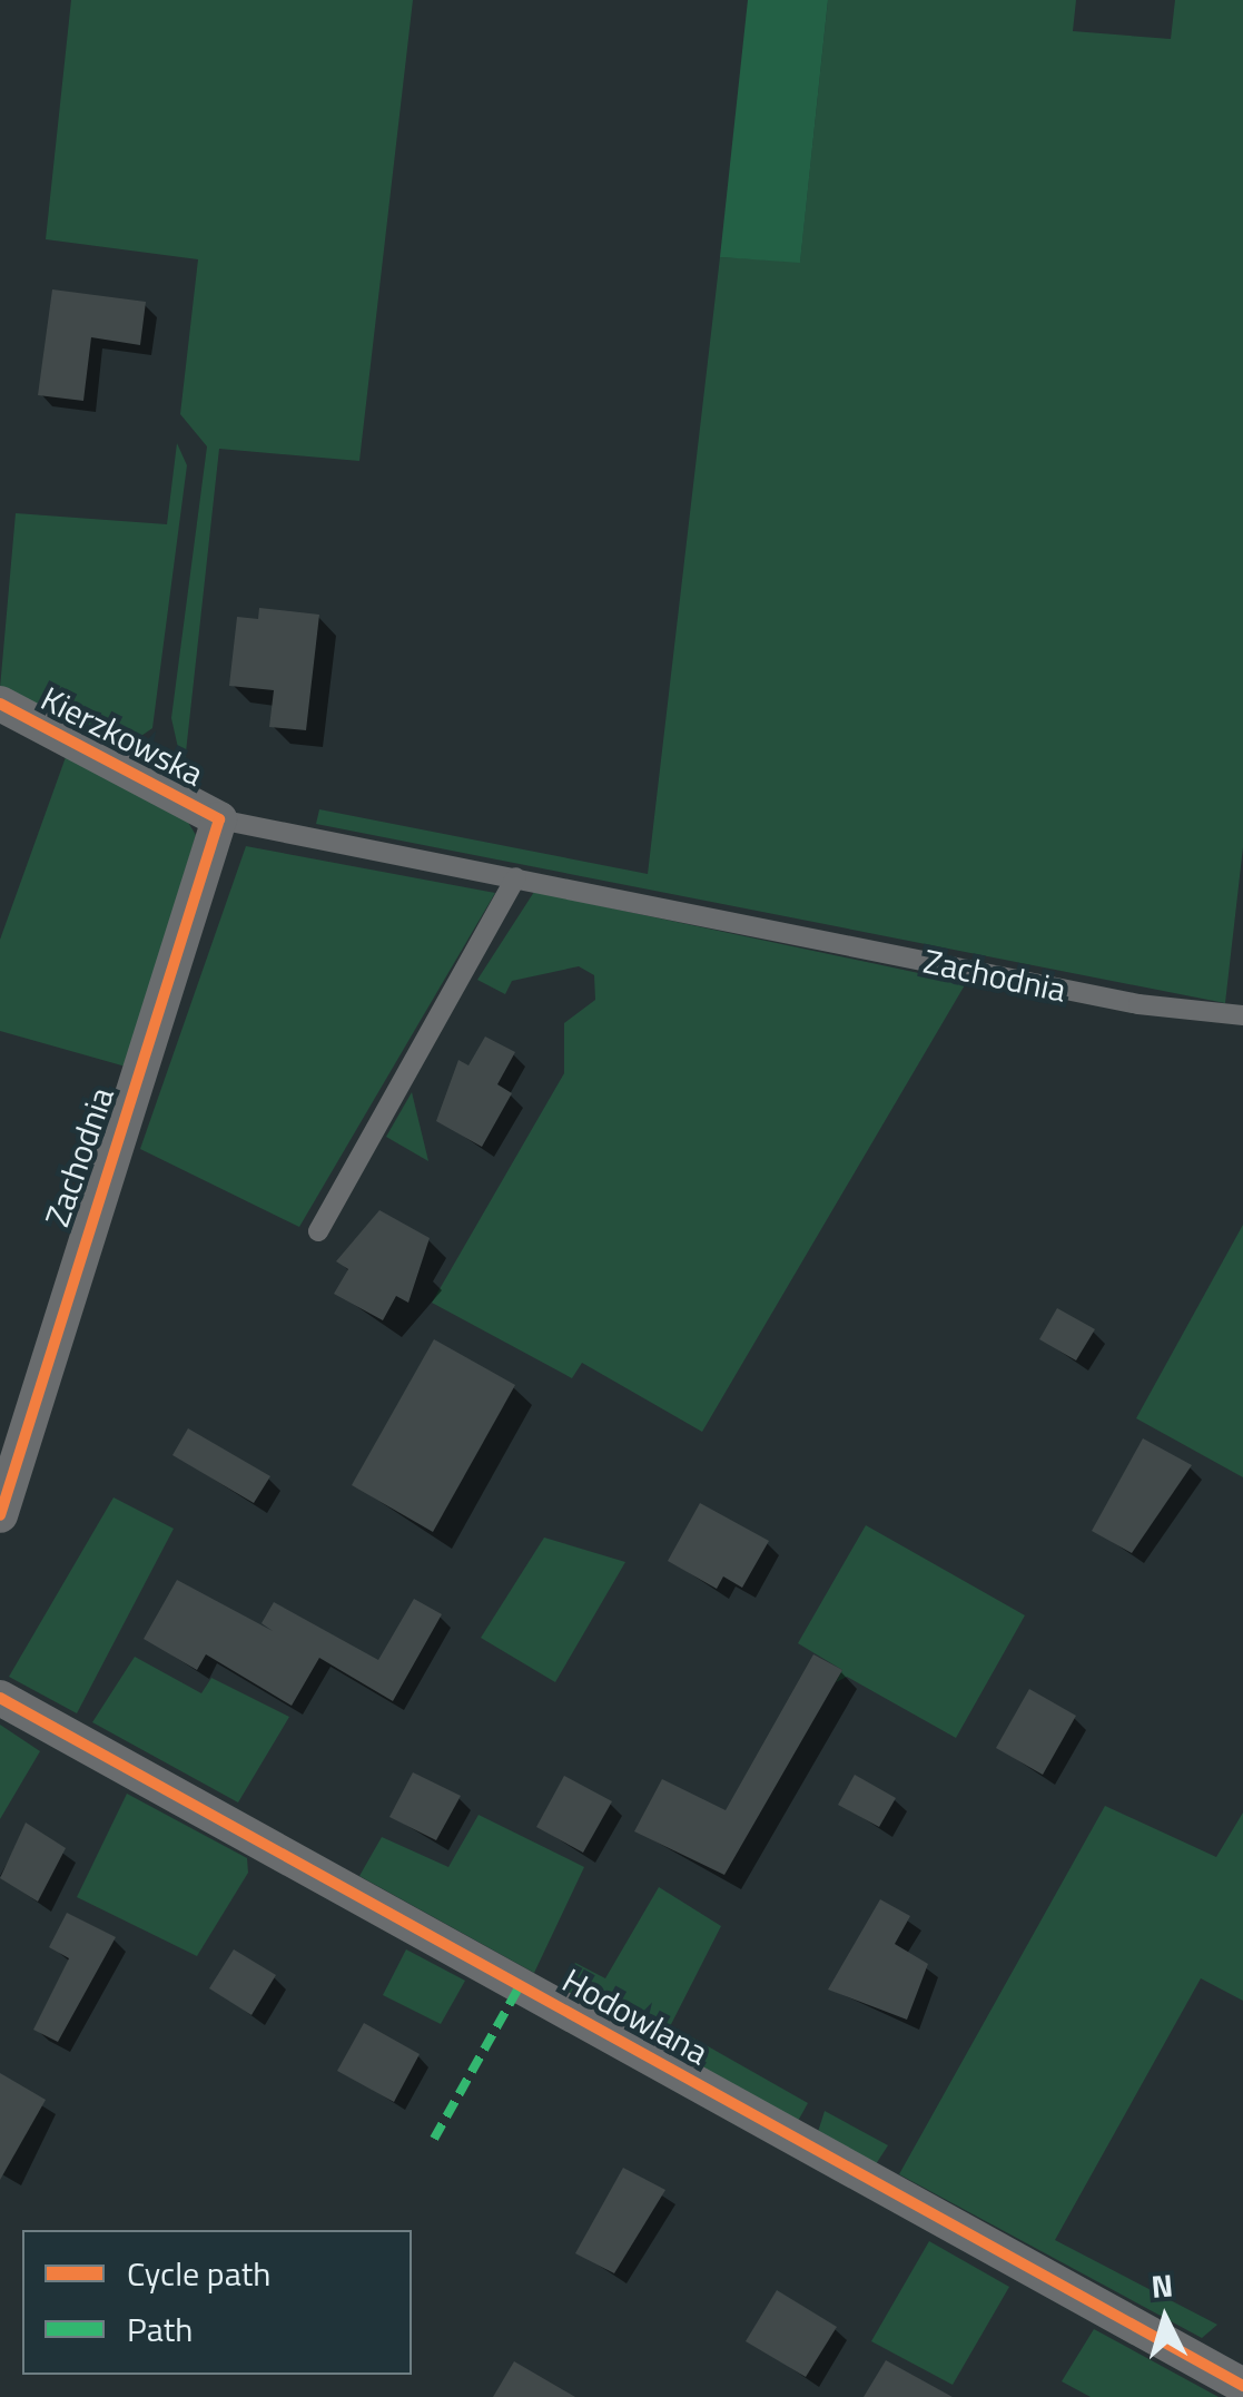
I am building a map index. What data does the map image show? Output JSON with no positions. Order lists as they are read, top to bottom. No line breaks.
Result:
{"streets":{"street":["Kierzkowska","Zachodnia","Hodowlana"]},"crossings":[["Kierzkowska","Zachodnia"]],"legend":["Cycle path","Path"],"north":"top"}
